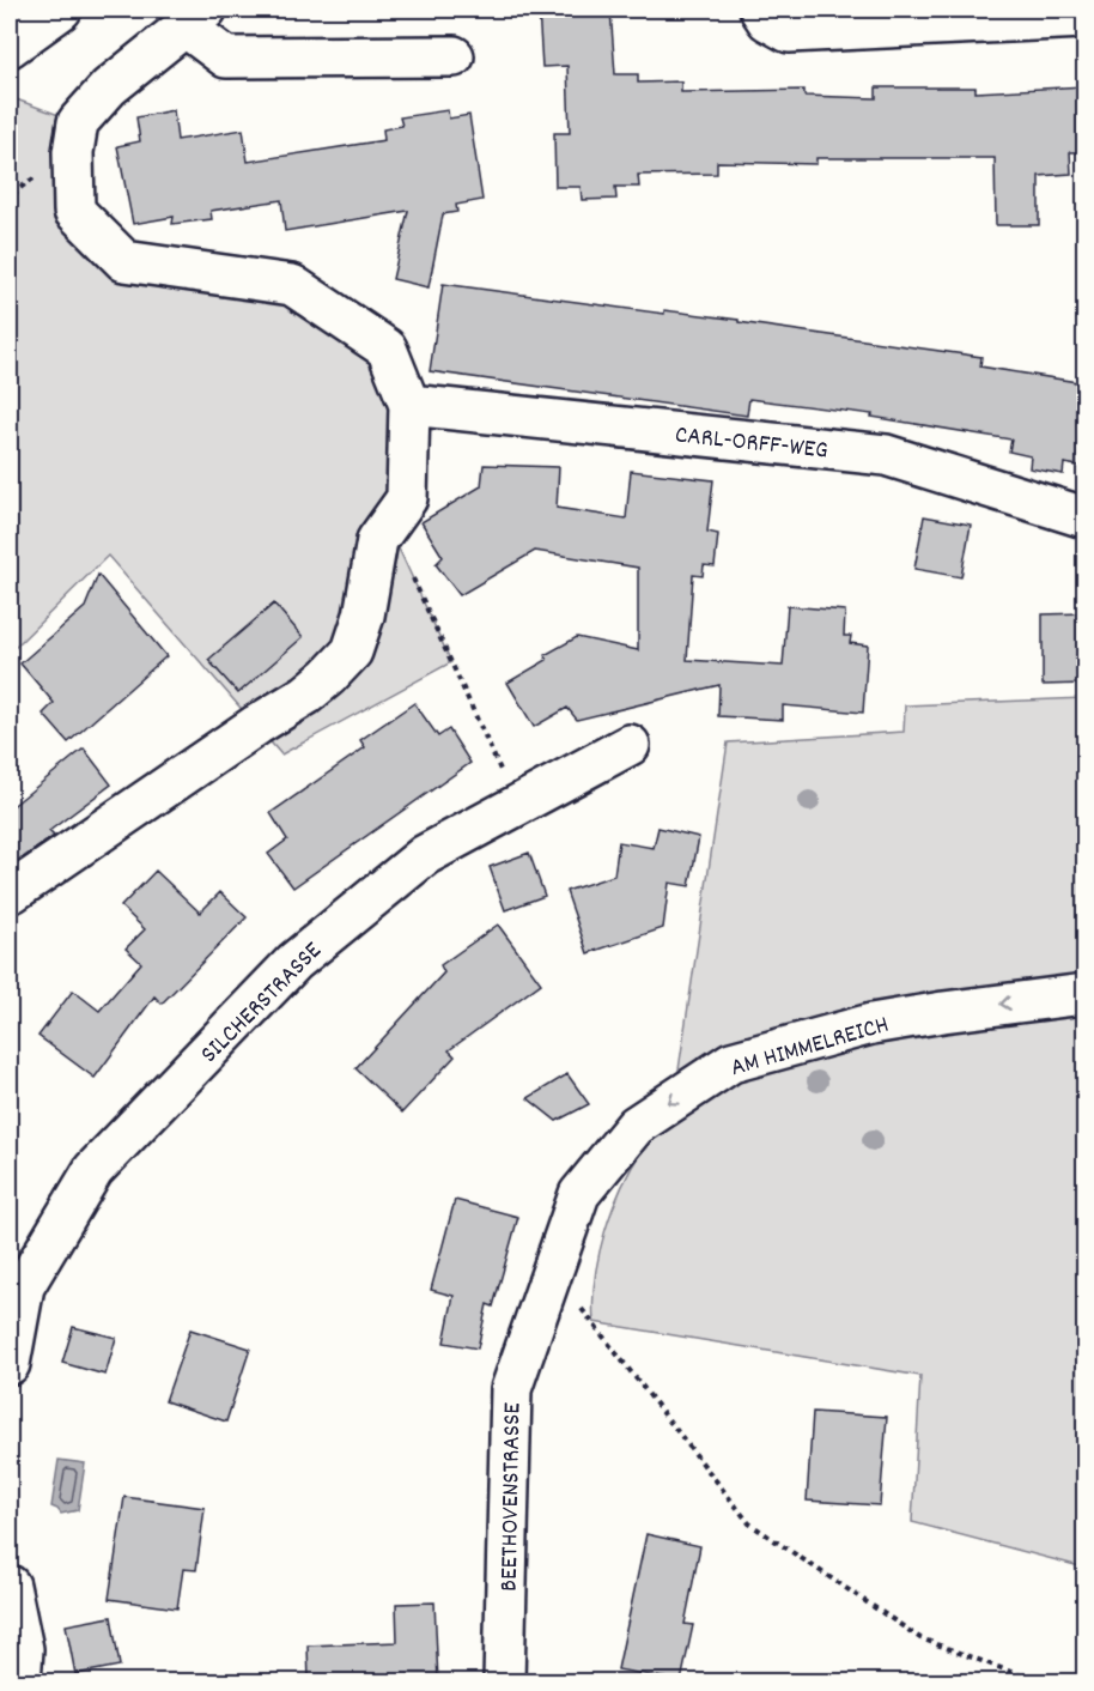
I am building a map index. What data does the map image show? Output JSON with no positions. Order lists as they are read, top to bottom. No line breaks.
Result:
{"streets":{"street":["CARL-ORFF-WEG","SILCHERSTRASSE","AM HIMMELREICH","BEETHOVENSTRASSE"]},"crossings":[["AM HIMMELREICH","BEETHOVENSTRASSE"]],"one_way":["AM HIMMELREICH"]}
